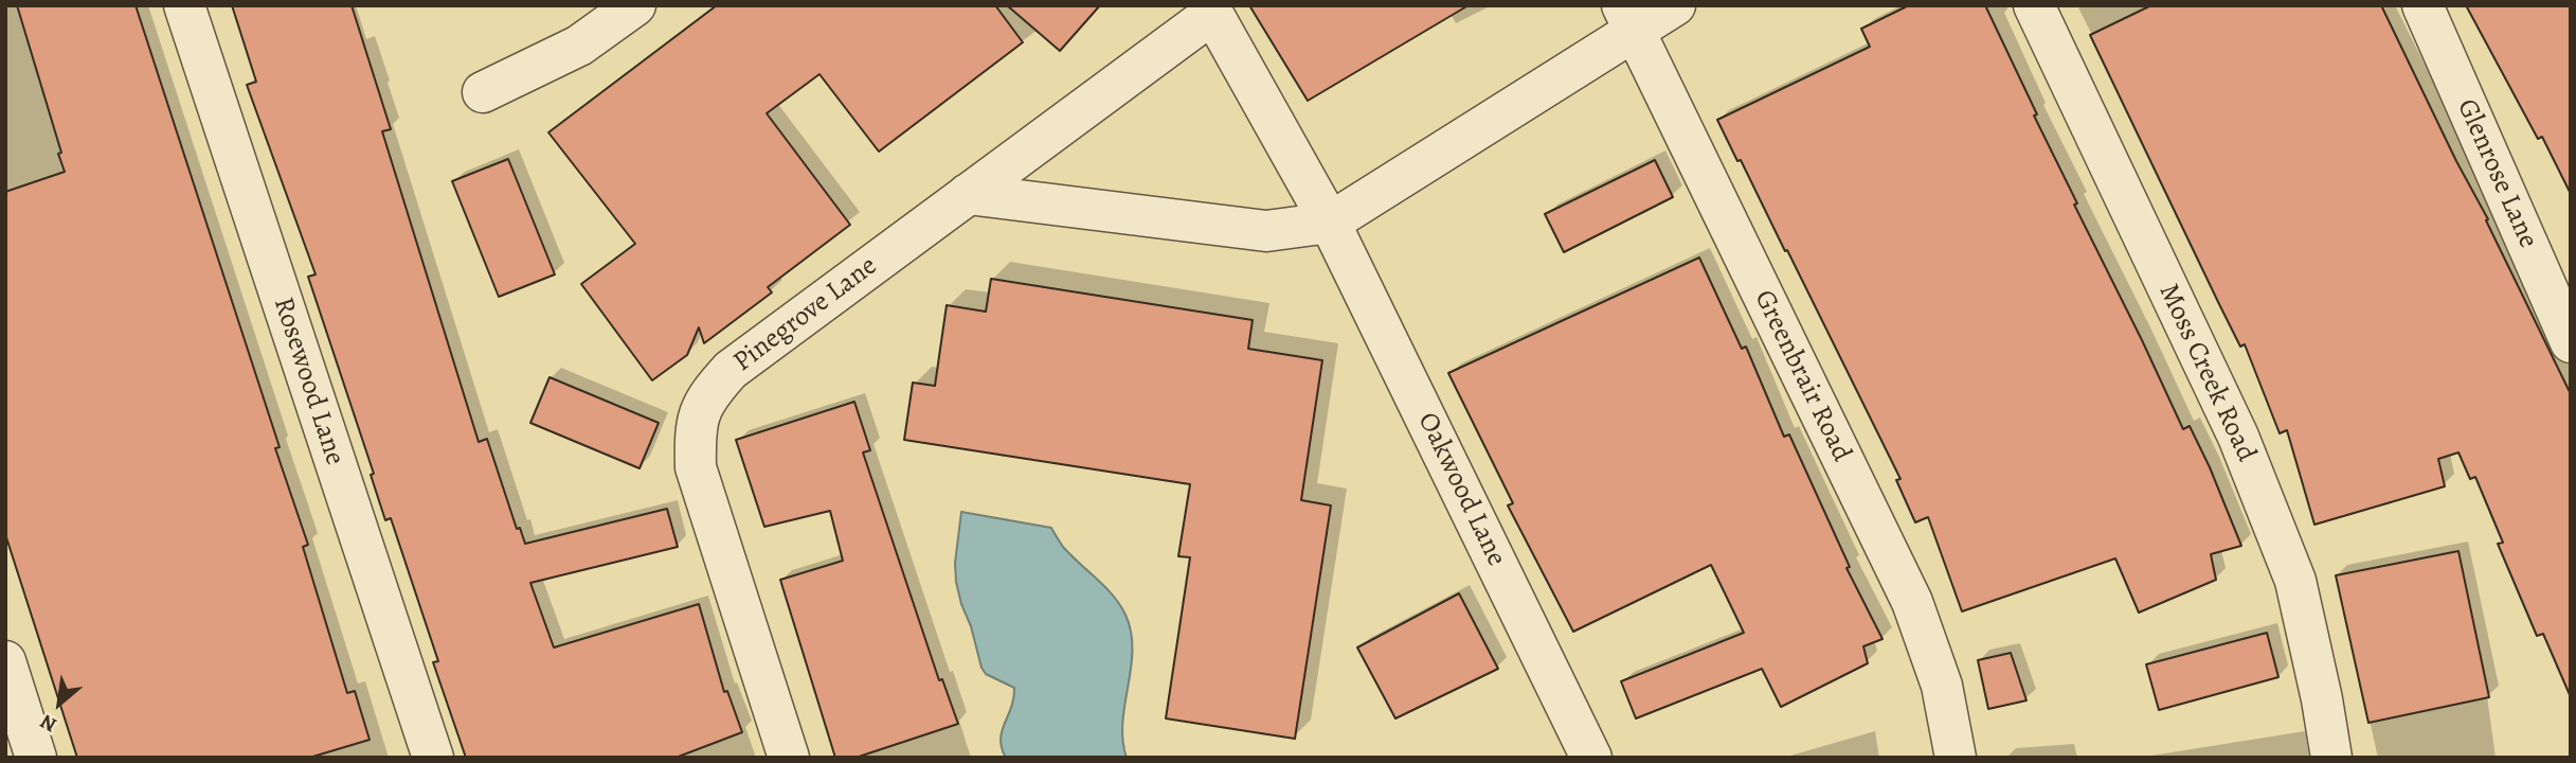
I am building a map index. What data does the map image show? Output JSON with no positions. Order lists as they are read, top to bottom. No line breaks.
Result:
{"streets":{"street":["Glenrose Lane","Pinegrove Lane","Moss Creek Road","Greenbrair Road","Rosewood Lane","Oakwood Lane"]},"crossings":[["Pinegrove Lane","Oakwood Lane"]],"north":"bottom left"}
